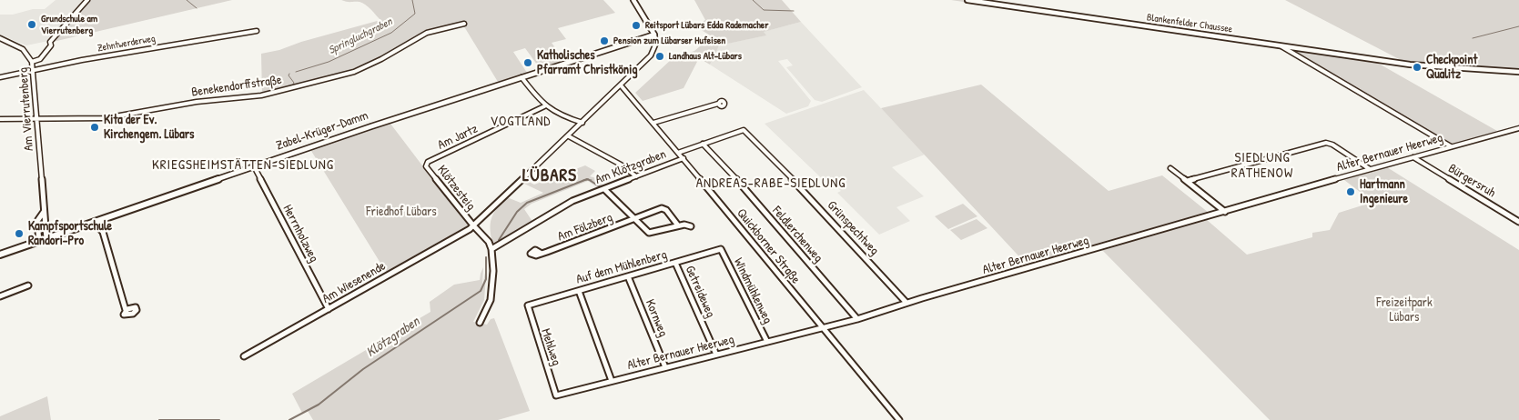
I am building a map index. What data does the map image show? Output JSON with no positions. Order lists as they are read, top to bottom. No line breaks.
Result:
{"streets":{"street":["Blankenfelder Chaussee","Zehntwerderweg","Benekendorffstraße","Am Vierrutenberg","Zabel-Krüger-Damm","Am Jartz","Alter Bernauer Heerweg","Am Klötzgraben","Bürgersruh","Klötzesteig","Am Fölzberg","Grünspechtweg","Herrnholzweg","Feldlerchenweg","Quickborner Straße","Auf dem Mühlenberg","Am Wiesenende","Windmühlenweg","Getreideweg","Kornweg","Mehlweg"]},"crossings":[["Zehntwerderweg","Am Vierrutenberg"],["Benekendorffstraße","Am Vierrutenberg"],["Am Vierrutenberg","Zabel-Krüger-Damm"],["Zabel-Krüger-Damm","Herrnholzweg"],["Zabel-Krüger-Damm","Am Wiesenende"],["Am Jartz","Klötzesteig"],["Alter Bernauer Heerweg","Bürgersruh"],["Alter Bernauer Heerweg","Grünspechtweg"],["Alter Bernauer Heerweg","Feldlerchenweg"],["Alter Bernauer Heerweg","Quickborner Straße"],["Alter Bernauer Heerweg","Windmühlenweg"],["Alter Bernauer Heerweg","Getreideweg"],["Alter Bernauer Heerweg","Kornweg"],["Alter Bernauer Heerweg","Mehlweg"],["Am Klötzgraben","Am Fölzberg"],["Am Klötzgraben","Quickborner Straße"],["Klötzesteig","Am Wiesenende"],["Grünspechtweg","Feldlerchenweg"],["Herrnholzweg","Am Wiesenende"],["Quickborner Straße","Am Wiesenende"],["Auf dem Mühlenberg","Windmühlenweg"],["Auf dem Mühlenberg","Getreideweg"],["Auf dem Mühlenberg","Kornweg"],["Auf dem Mühlenberg","Mehlweg"]],"districts":["VOGTLAND","SIEDLUNG RATHENOW","KRIEGSHEIMSTÄTTEN-SIEDLUNG","LÜBARS","ANDREAS-RABE-SIEDLUNG"],"water":["Springluchgraben","Klötzgraben"],"parks":["Friedhof Lübars","Freizeitpark Lübars"],"places":["Grundschule am Vierrutenberg","Reitsport Lübars Edda Rademacher","Pension zum Lübarser Hufeisen","Landhaus Alt-Lübars","Katholisches Pfarramt Christkönig","Checkpoint Qualitz","Kita der Ev. Kirchengem. Lübars","Hartmann Ingenieure","Kampfsportschule Randori-Pro"]}
